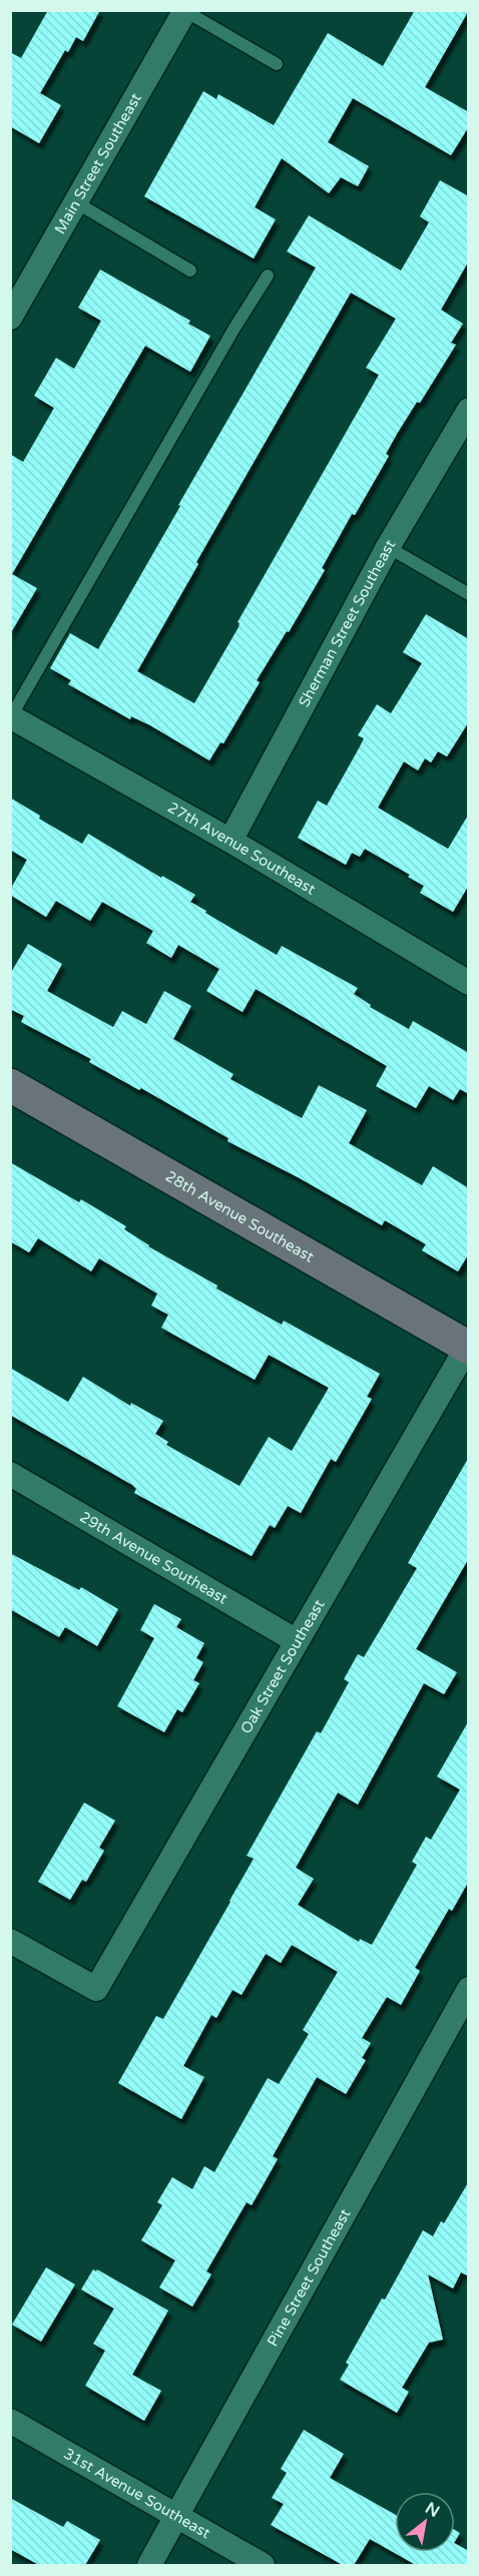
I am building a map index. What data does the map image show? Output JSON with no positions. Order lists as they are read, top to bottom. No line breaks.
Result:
{"streets":{"street":["Main Street Southeast","Sherman Street Southeast","27th Avenue Southeast","28th Avenue Southeast","29th Avenue Southeast","Oak Street Southeast","Pine Street Southeast","31st Avenue Southeast"]},"crossings":[["Sherman Street Southeast","27th Avenue Southeast"],["28th Avenue Southeast","Oak Street Southeast"],["29th Avenue Southeast","Oak Street Southeast"],["Pine Street Southeast","31st Avenue Southeast"]],"north":"top right"}
